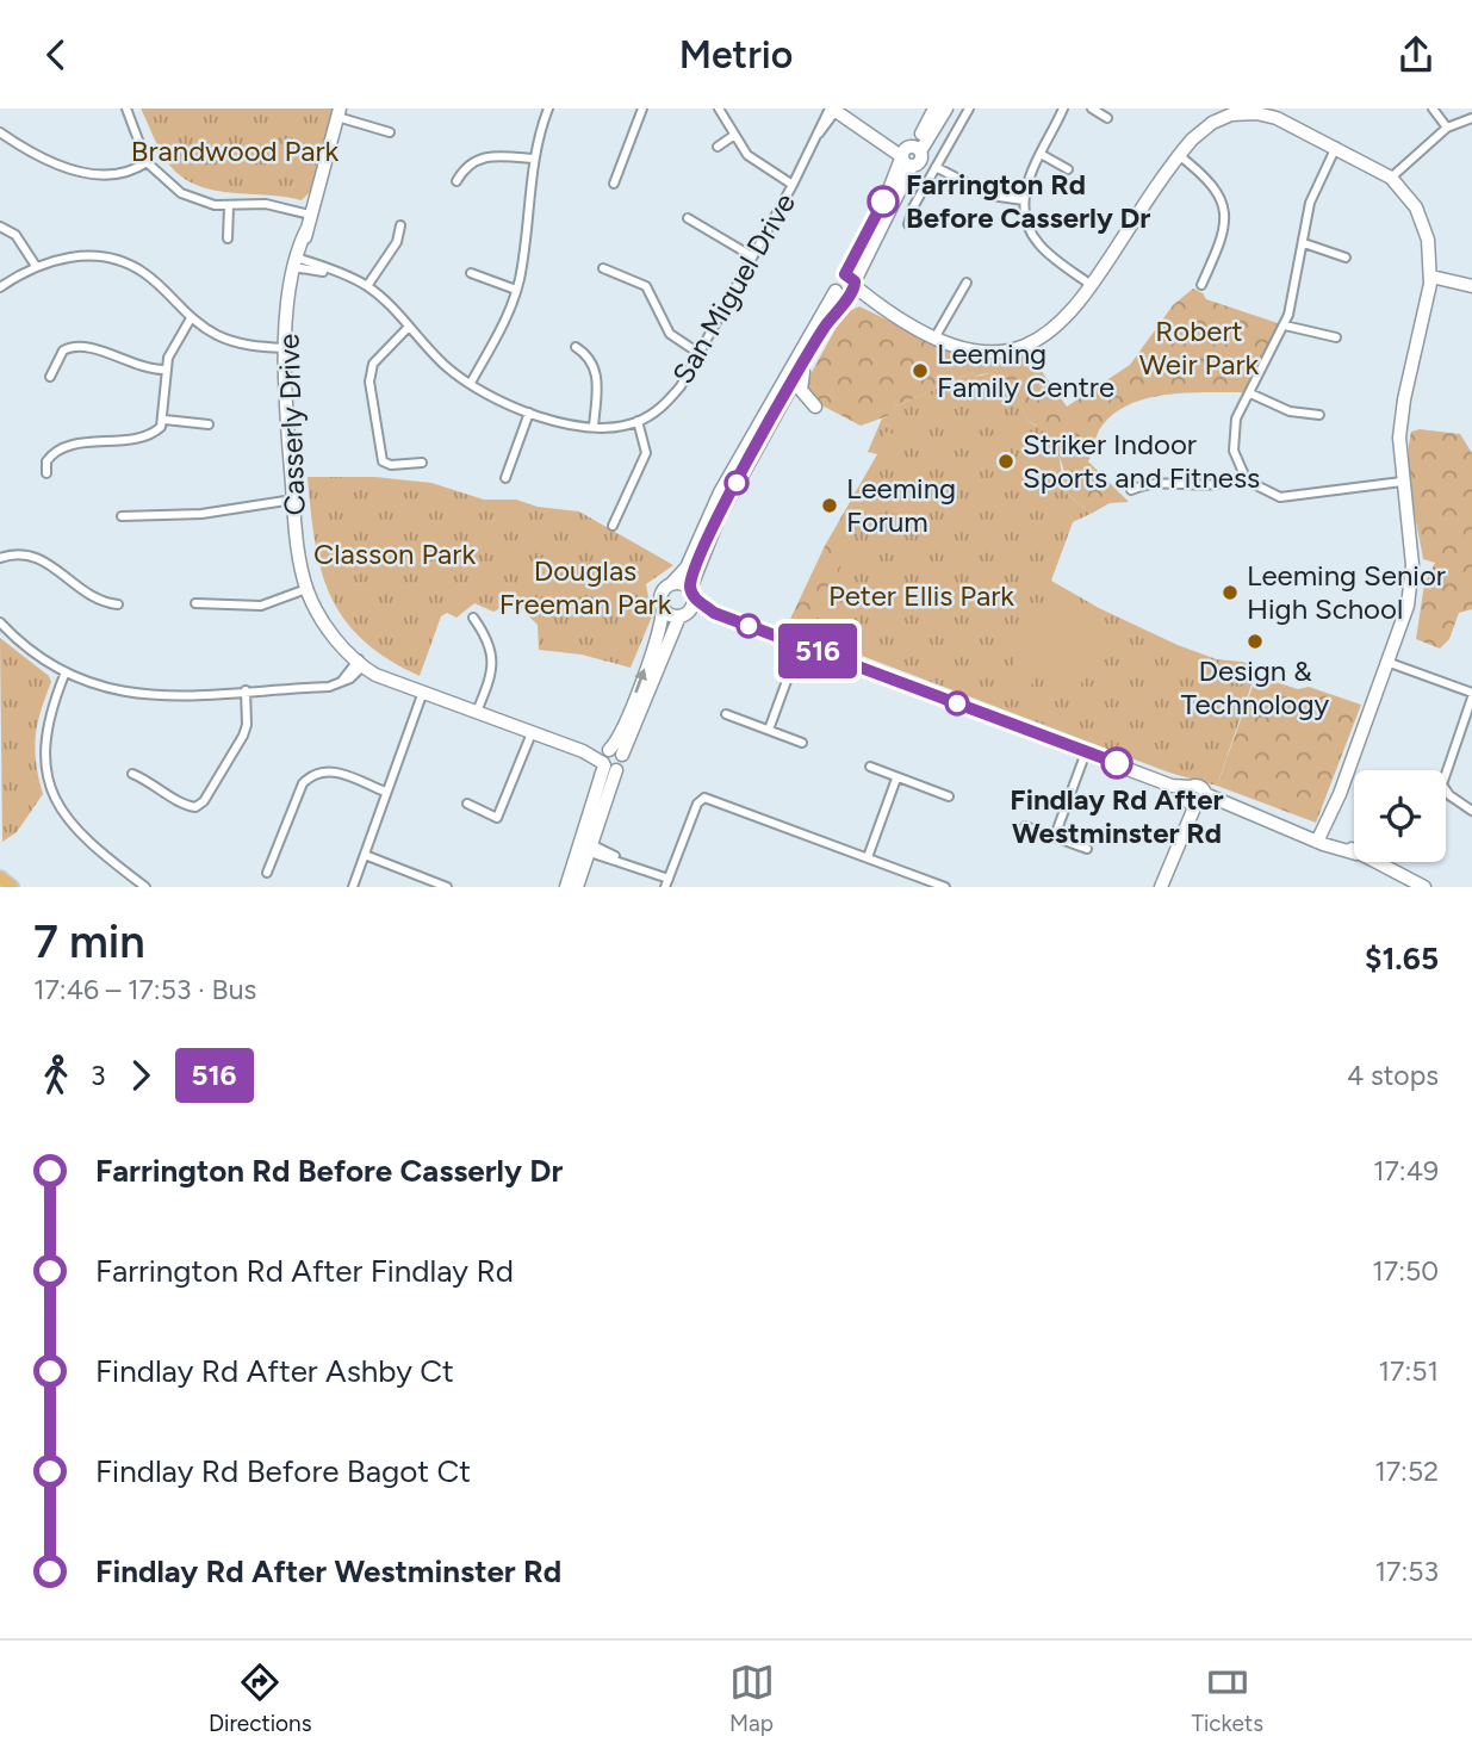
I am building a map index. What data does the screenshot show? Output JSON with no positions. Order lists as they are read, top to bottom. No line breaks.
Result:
{"streets":{"main road":["Casserly Drive"],"street":["San Miguel Drive"]},"crossings":[["San Miguel Drive","Casserly Drive"]],"parks":["Brandwood Park","Robert Weir Park","Classon Park","Douglas Freeman Park","Peter Ellis Park"],"places":["Farrington Rd Before Casserly Dr","Leeming Family Centre","Striker Indoor Sports and Fitness","Leeming Forum","Leeming Senior High School","Design & Technology","Findlay Rd After Westminster Rd"],"lines":["bus line 516"],"page":{"header":"Metrio","on_map":"516","heading":["7 min","17:46 – 17:53 · Bus","$1.65"],"legs":["3","516","4 stops"],"list":[{"name":"Farrington Rd Before Casserly Dr","value":"17:49"},{"name":"Farrington Rd After Findlay Rd","value":"17:50"},{"name":"Findlay Rd After Ashby Ct","value":"17:51"},{"name":"Findlay Rd Before Bagot Ct","value":"17:52"},{"name":"Findlay Rd After Westminster Rd","value":"17:53"}],"tabs":["Directions","Map","Tickets"]}}
